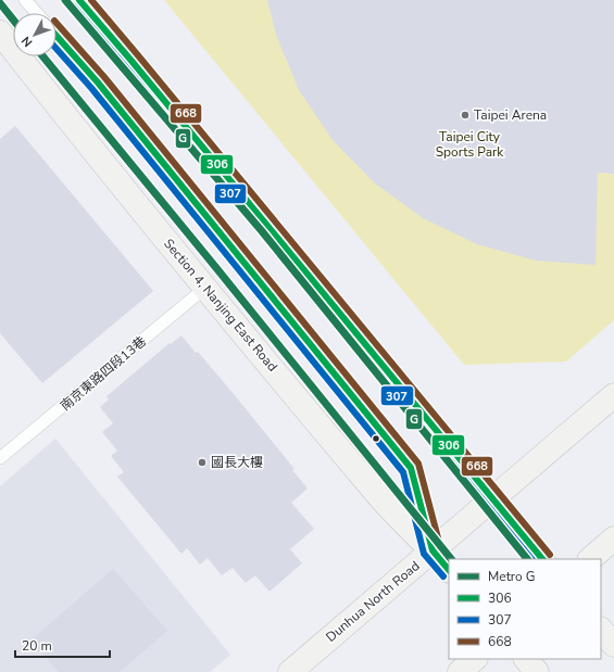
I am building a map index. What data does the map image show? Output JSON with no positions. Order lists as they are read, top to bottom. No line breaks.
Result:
{"streets":{"main road":["Section 4, Nanjing East Road","Dunhua North Road"],"lane":["南京東路四段13巷"]},"crossings":[["Section 4, Nanjing East Road","南京東路四段13巷"],["Section 4, Nanjing East Road","Dunhua North Road"]],"parks":["Taipei City Sports Park"],"places":["Taipei Arena","國長大樓"],"lines":["metro line G","transit line 306","transit line 668","transit line 307"],"legend":["Metro G","306","307","668"],"scale_bar":"20 m","north":"bottom left"}
